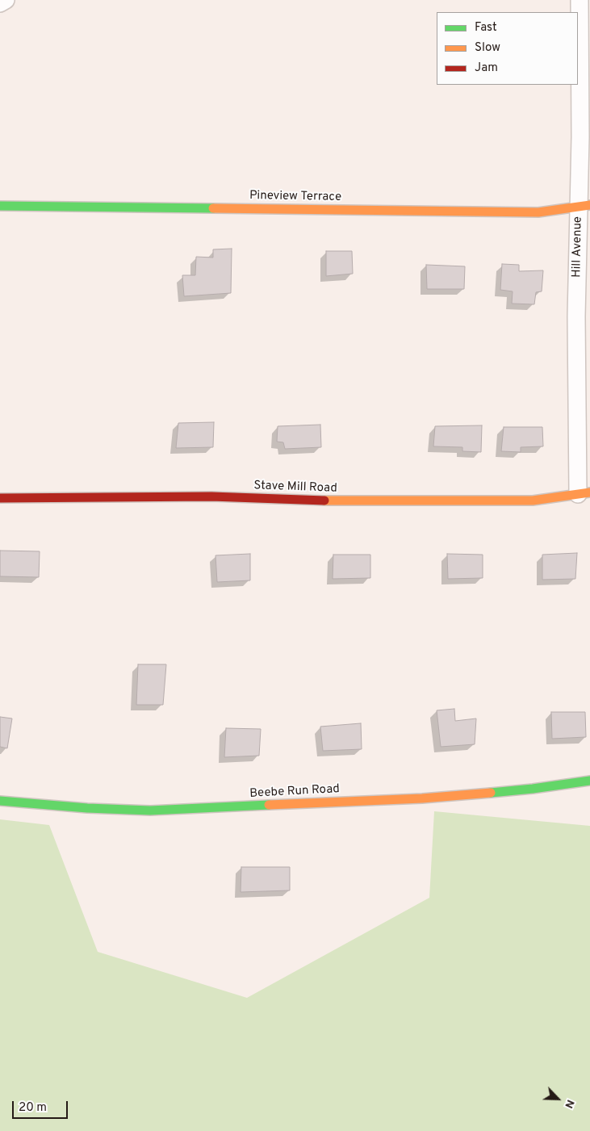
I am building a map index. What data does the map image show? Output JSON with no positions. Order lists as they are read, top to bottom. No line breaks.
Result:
{"streets":{"street":["Pineview Terrace","Hill Avenue","Stave Mill Road","Beebe Run Road"]},"crossings":[["Pineview Terrace","Hill Avenue"],["Hill Avenue","Stave Mill Road"]],"legend":["Fast","Slow","Jam"],"scale_bar":"20 m","north":"bottom right"}
